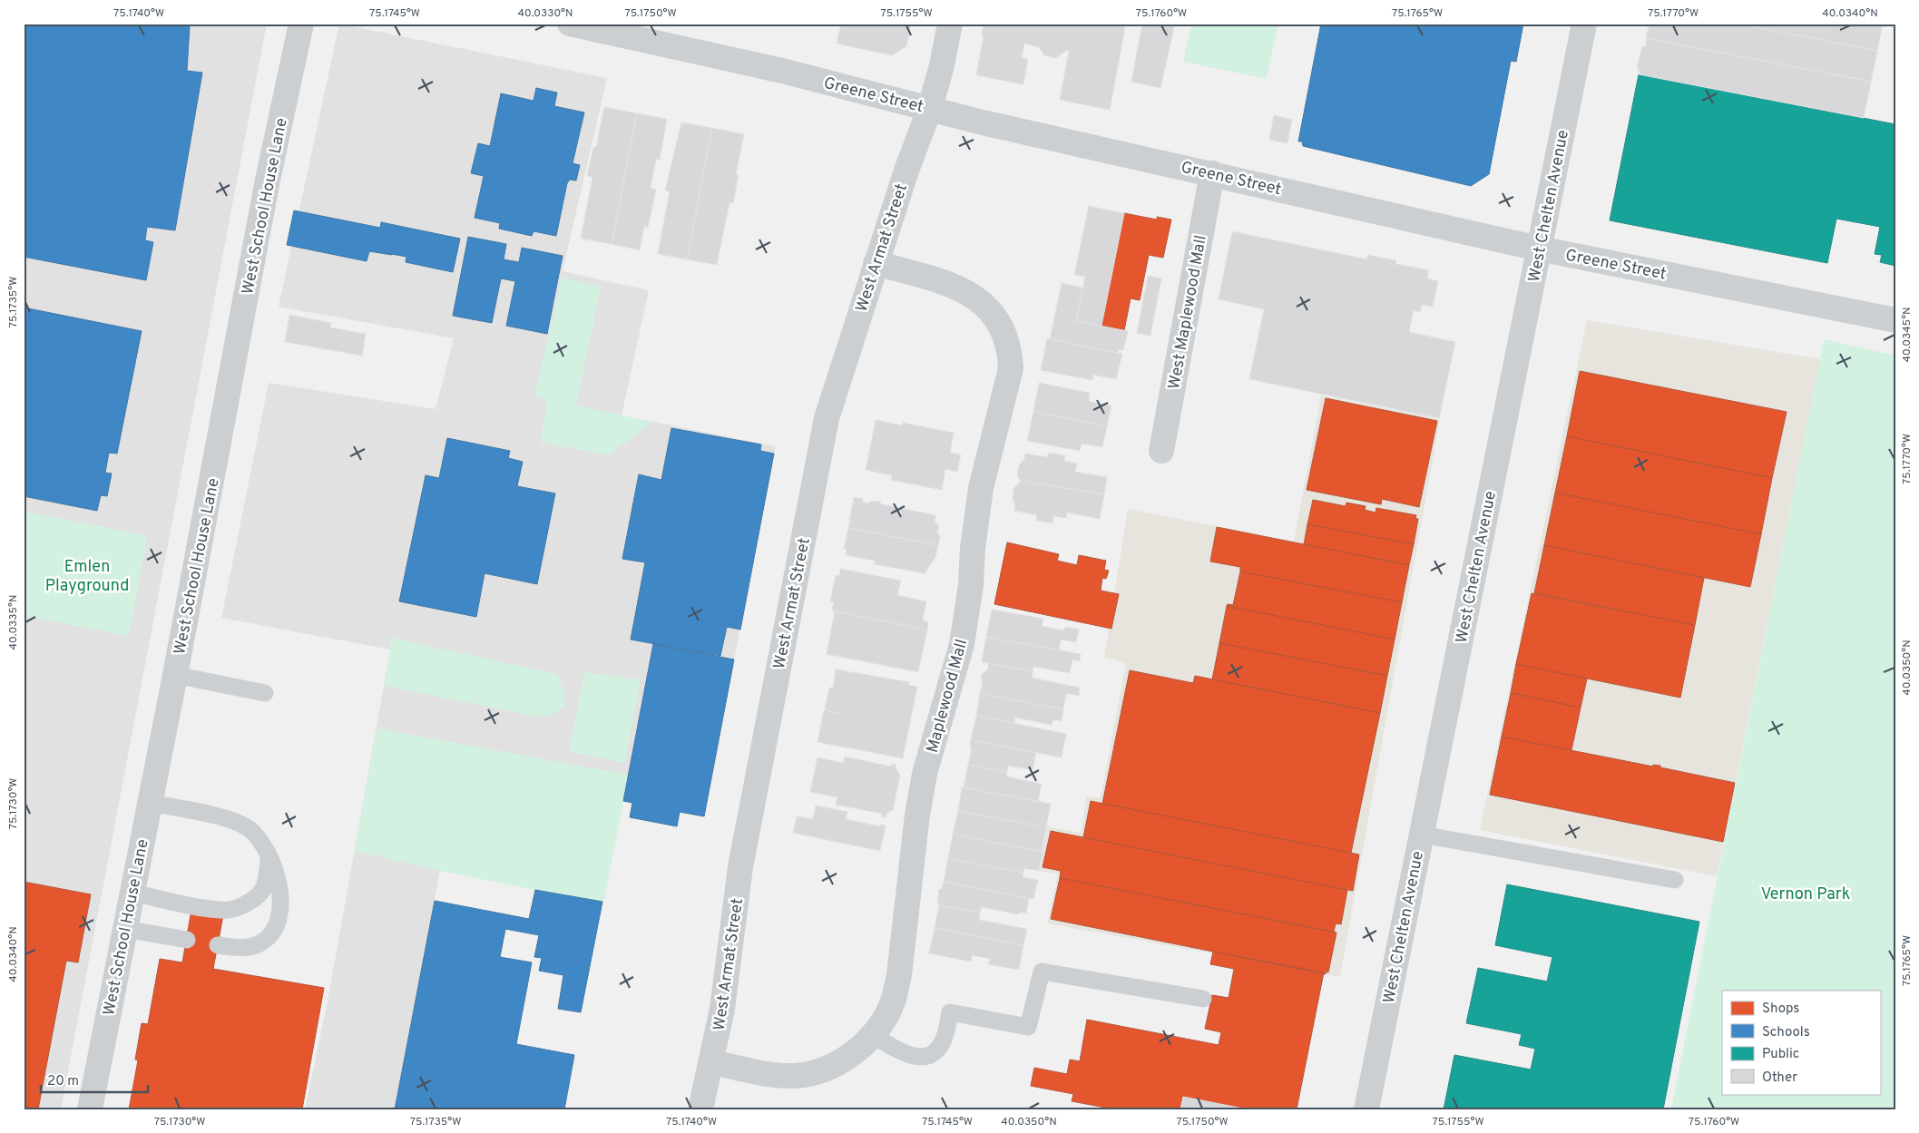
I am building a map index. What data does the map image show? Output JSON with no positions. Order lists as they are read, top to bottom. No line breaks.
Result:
{"streets":{"street":["Greene Street","West School House Lane","West Chelten Avenue","West Armat Street","West Maplewood Mall","Maplewood Mall"]},"crossings":[["Greene Street","West Chelten Avenue"],["Greene Street","West Armat Street"],["Greene Street","West Maplewood Mall"],["West Armat Street","Maplewood Mall"]],"parks":["Emlen Playground","Vernon Park"],"legend":["Shops","Schools","Public","Other"],"scale_bar":"20 m","coordinates":["75.1740°W","75.1745°W","40.0330°N","75.1750°W","75.1755°W","75.1760°W","75.1765°W","75.1770°W","40.0340°N","75.1735°W","40.0345°N","40.0335°N","40.0350°N","75.1730°W"]}
